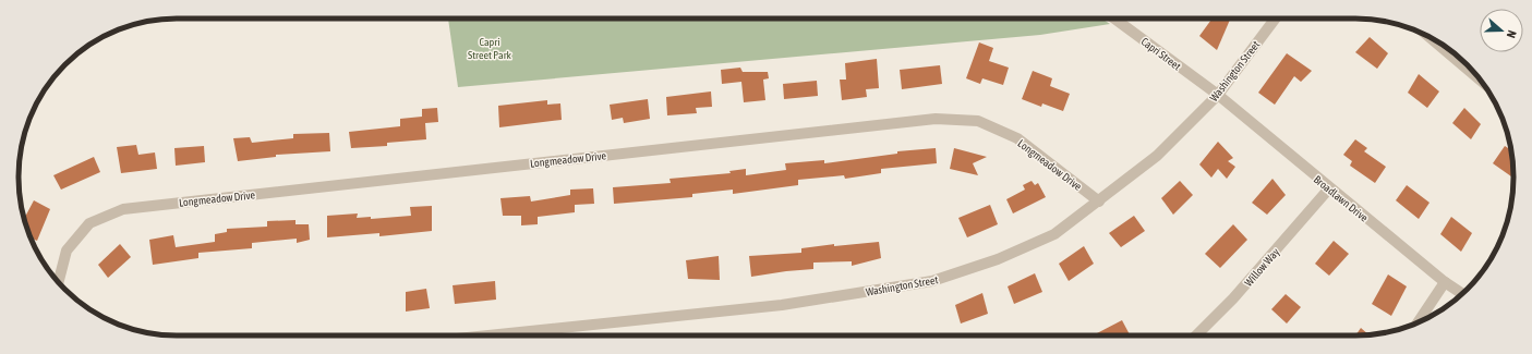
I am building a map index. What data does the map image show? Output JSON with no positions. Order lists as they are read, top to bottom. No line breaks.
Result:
{"streets":{"street":["Capri Street","Washington Street","Longmeadow Drive","Broadlawn Drive","Willow Way"]},"crossings":[["Capri Street","Washington Street"],["Capri Street","Broadlawn Drive"],["Washington Street","Longmeadow Drive"],["Washington Street","Broadlawn Drive"],["Broadlawn Drive","Willow Way"]],"parks":["Capri Street Park"],"north":"right"}
